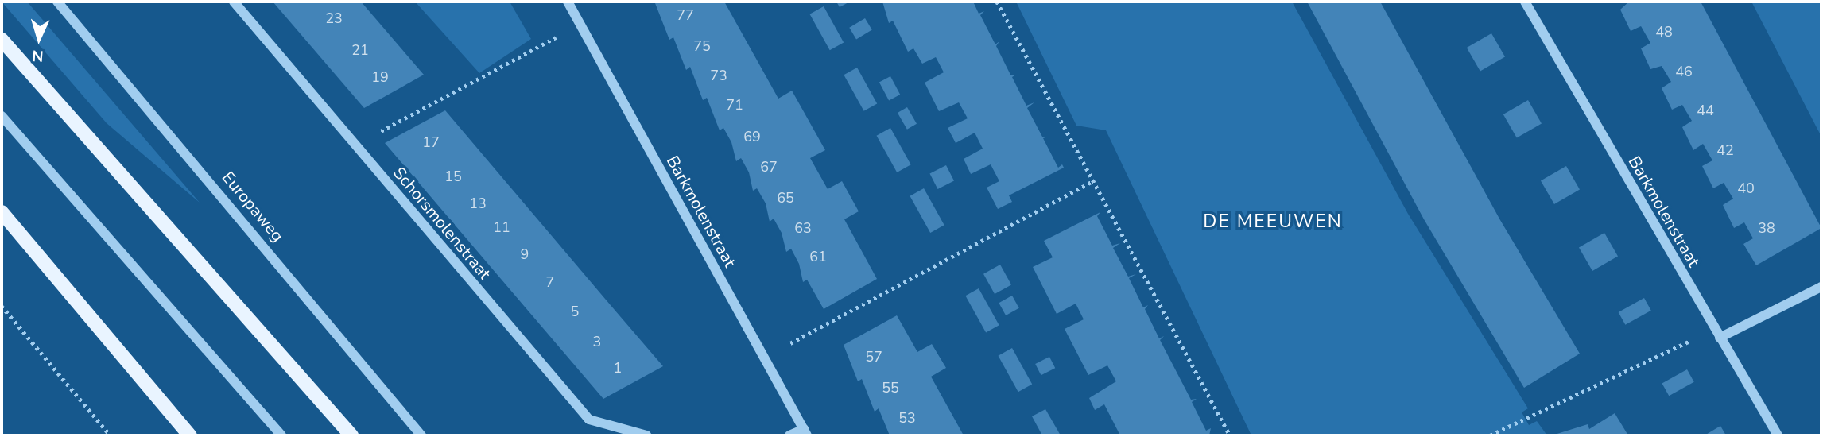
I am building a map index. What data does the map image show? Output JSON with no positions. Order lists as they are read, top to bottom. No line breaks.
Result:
{"streets":{"street":["Europaweg","Barkmolenstraat","Schorsmolenstraat"]},"districts":["DE MEEUWEN"],"house_numbers":["77","23","48","75","21","46","73","19","71","44","69","17","42","67","15","40","65","13","11","63","38","9","61","7","5","3","57","1","55","53"],"north":"bottom"}
